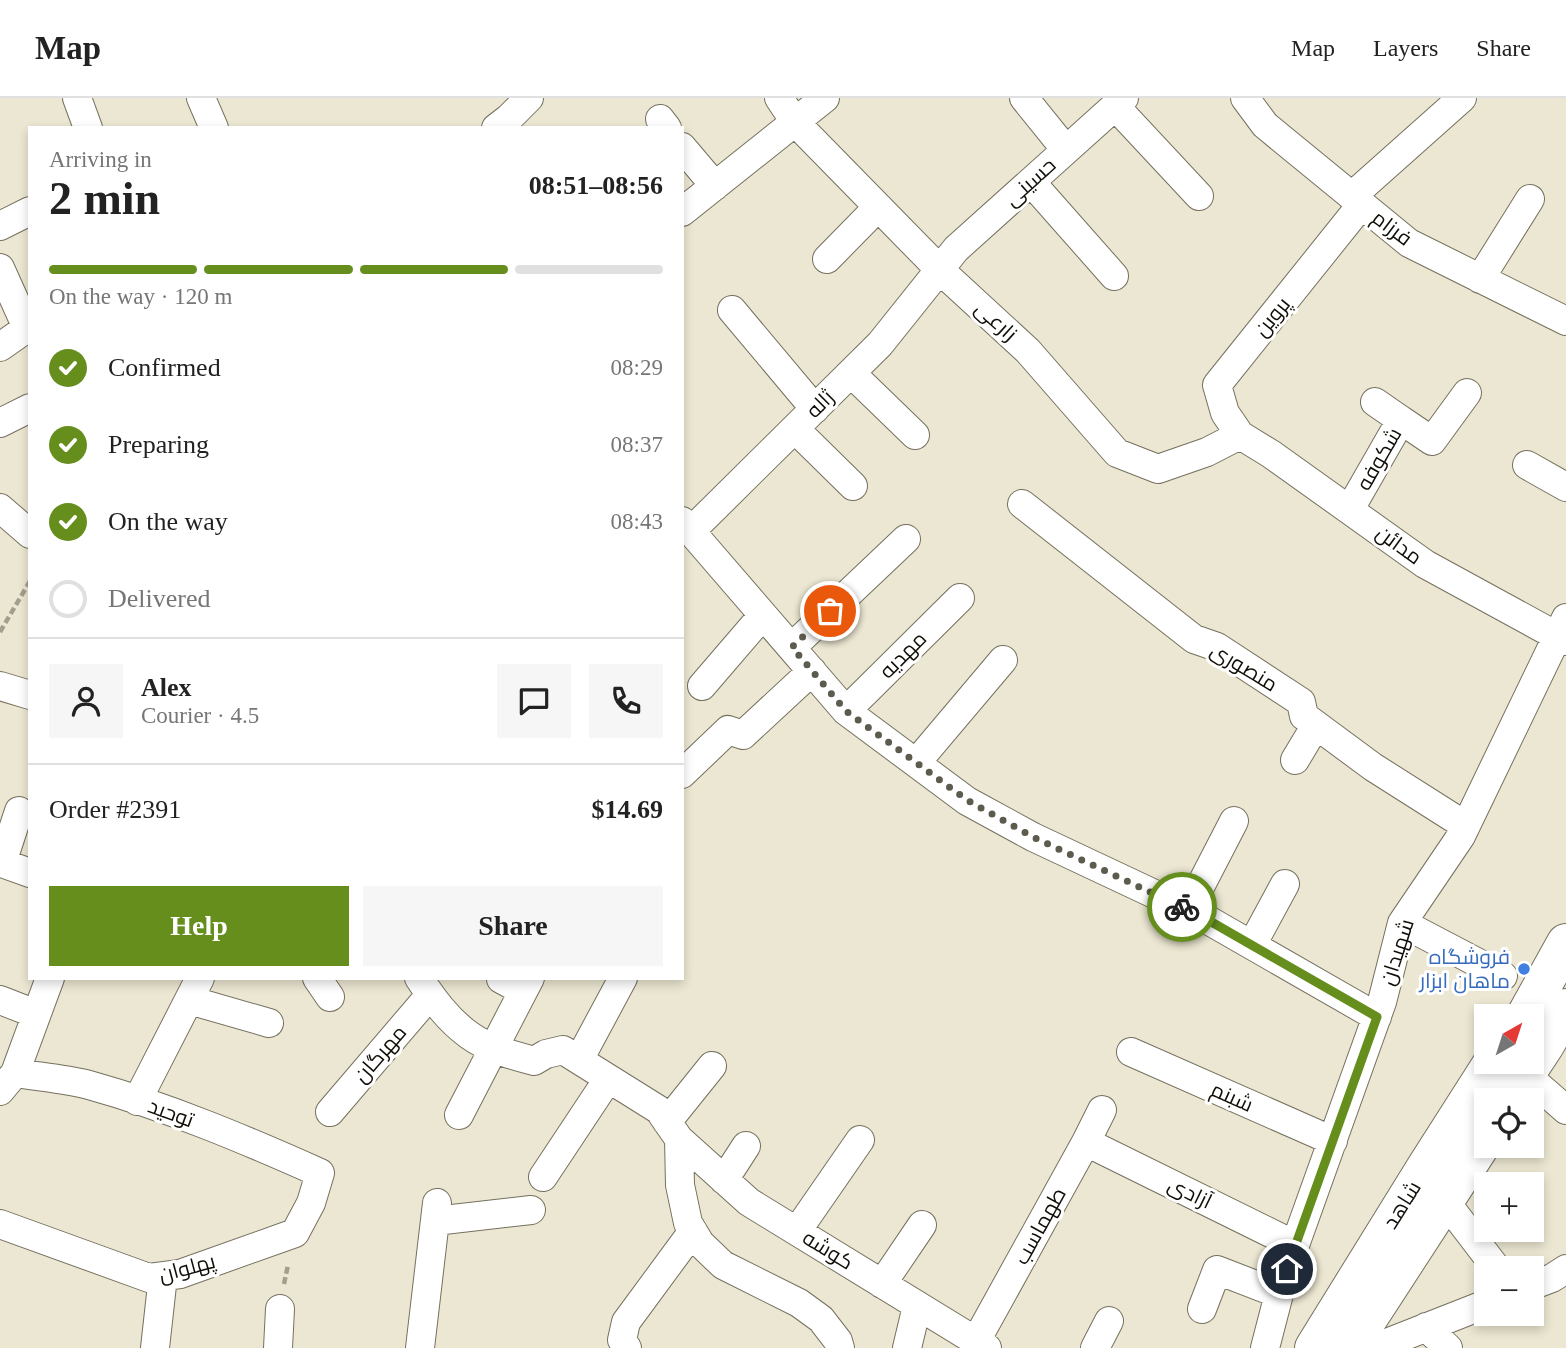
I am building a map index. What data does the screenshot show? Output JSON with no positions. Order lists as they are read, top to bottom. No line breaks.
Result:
{"streets":{"main road":["شاهد"],"street":["حسینی","فرزام","پروین","زارعی","ژاله","شکوفه","مدائن","مهدیه","منصوری","شهیدان","مهرگان","شبنم","توحید","آزادی","طهماسب","کوشه","پهلوان"]},"crossings":[["حسینی","زارعی"],["حسینی","ژاله"],["فرزام","پروین"],["پروین","زارعی"],["پروین","مدائن"],["زارعی","ژاله"],["زارعی","مدائن"],["شکوفه","مدائن"],["مدائن","شهیدان"],["منصوری","شهیدان"],["شهیدان","شبنم"],["شهیدان","آزادی"],["توحید","پهلوان"],["آزادی","طهماسب"],["طهماسب","کوشه"]],"places":["فروشگاه ماهان ابزار"],"north":"top right","page":{"header":"Map","nav":["Map","Layers","Share"],"heading":["2 min","Arriving in","08:51–08:56"],"panel":["Alex","Courier · 4.5","Order #2391","$14.69"],"bar":"On the way · 120 m","list":[["Confirmed","08:29"],["Preparing","08:37"],["On the way","08:43"],"Delivered"],"buttons":["Help","Share"],"map_buttons":["+","−"]}}
